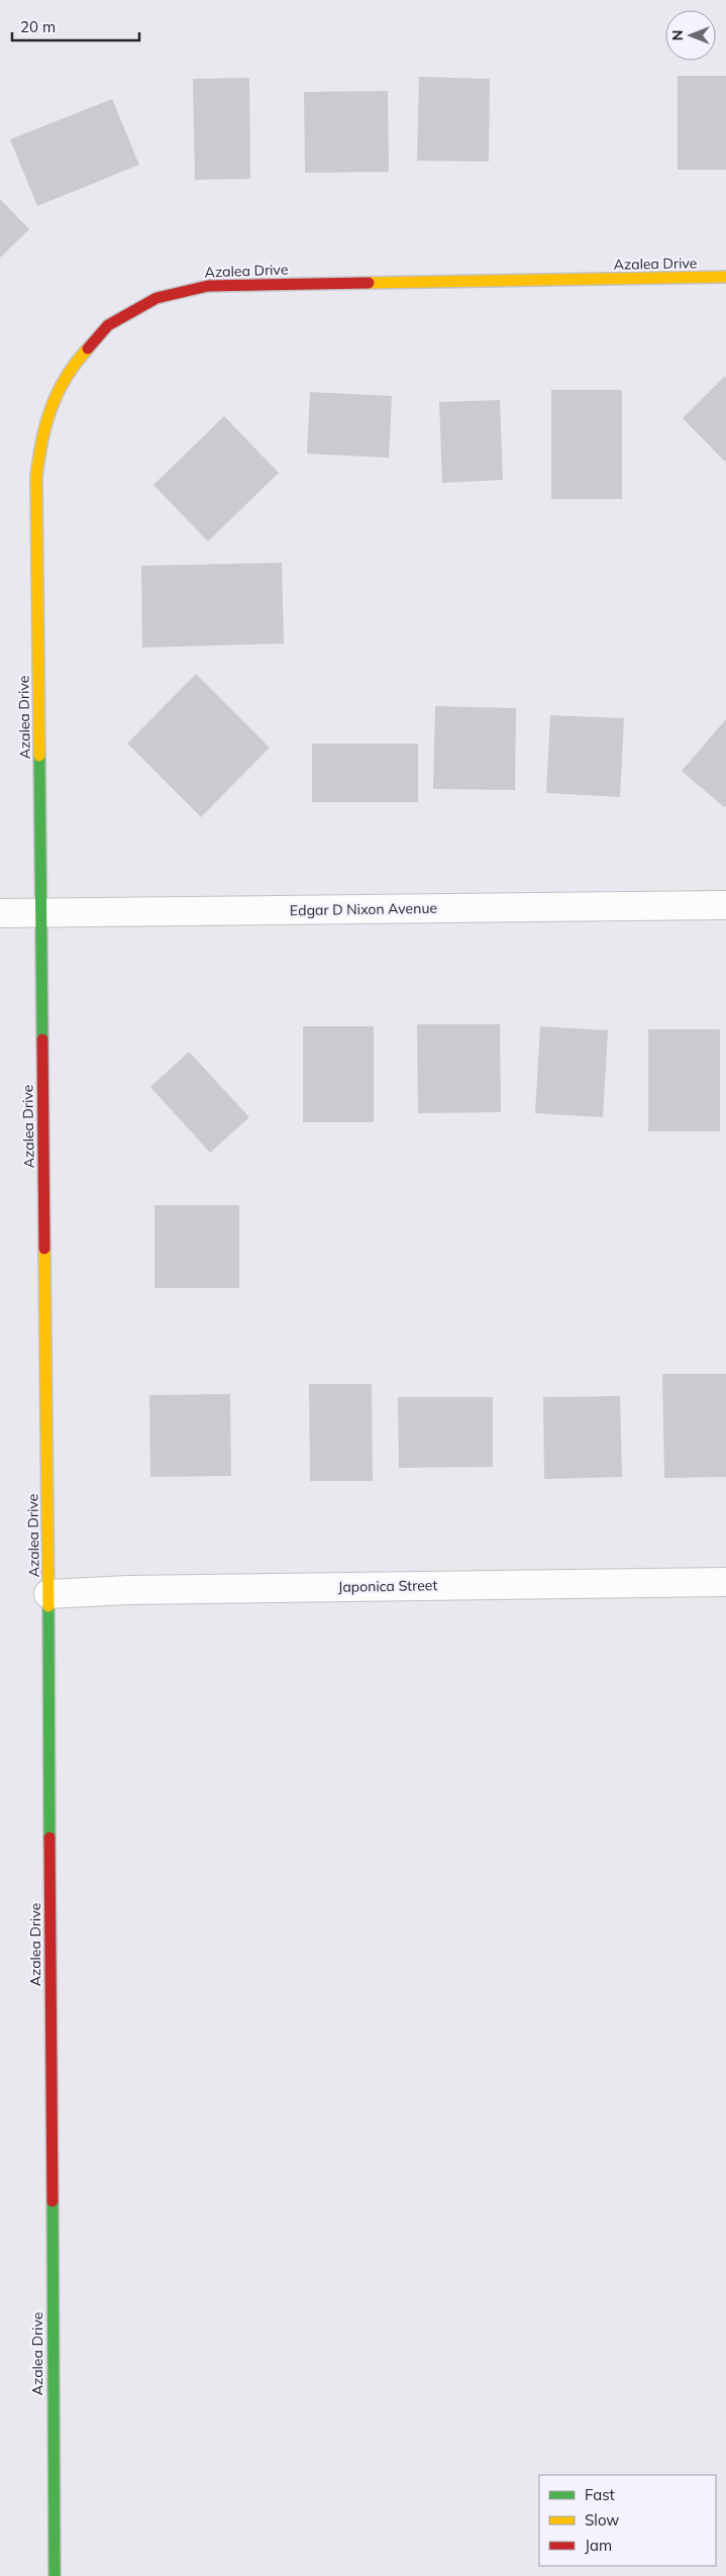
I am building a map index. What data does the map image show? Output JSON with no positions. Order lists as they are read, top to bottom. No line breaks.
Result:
{"streets":{"street":["Azalea Drive","Edgar D Nixon Avenue","Japonica Street"]},"crossings":[["Azalea Drive","Edgar D Nixon Avenue"],["Azalea Drive","Japonica Street"]],"legend":["Fast","Slow","Jam"],"scale_bar":"20 m","north":"left"}
